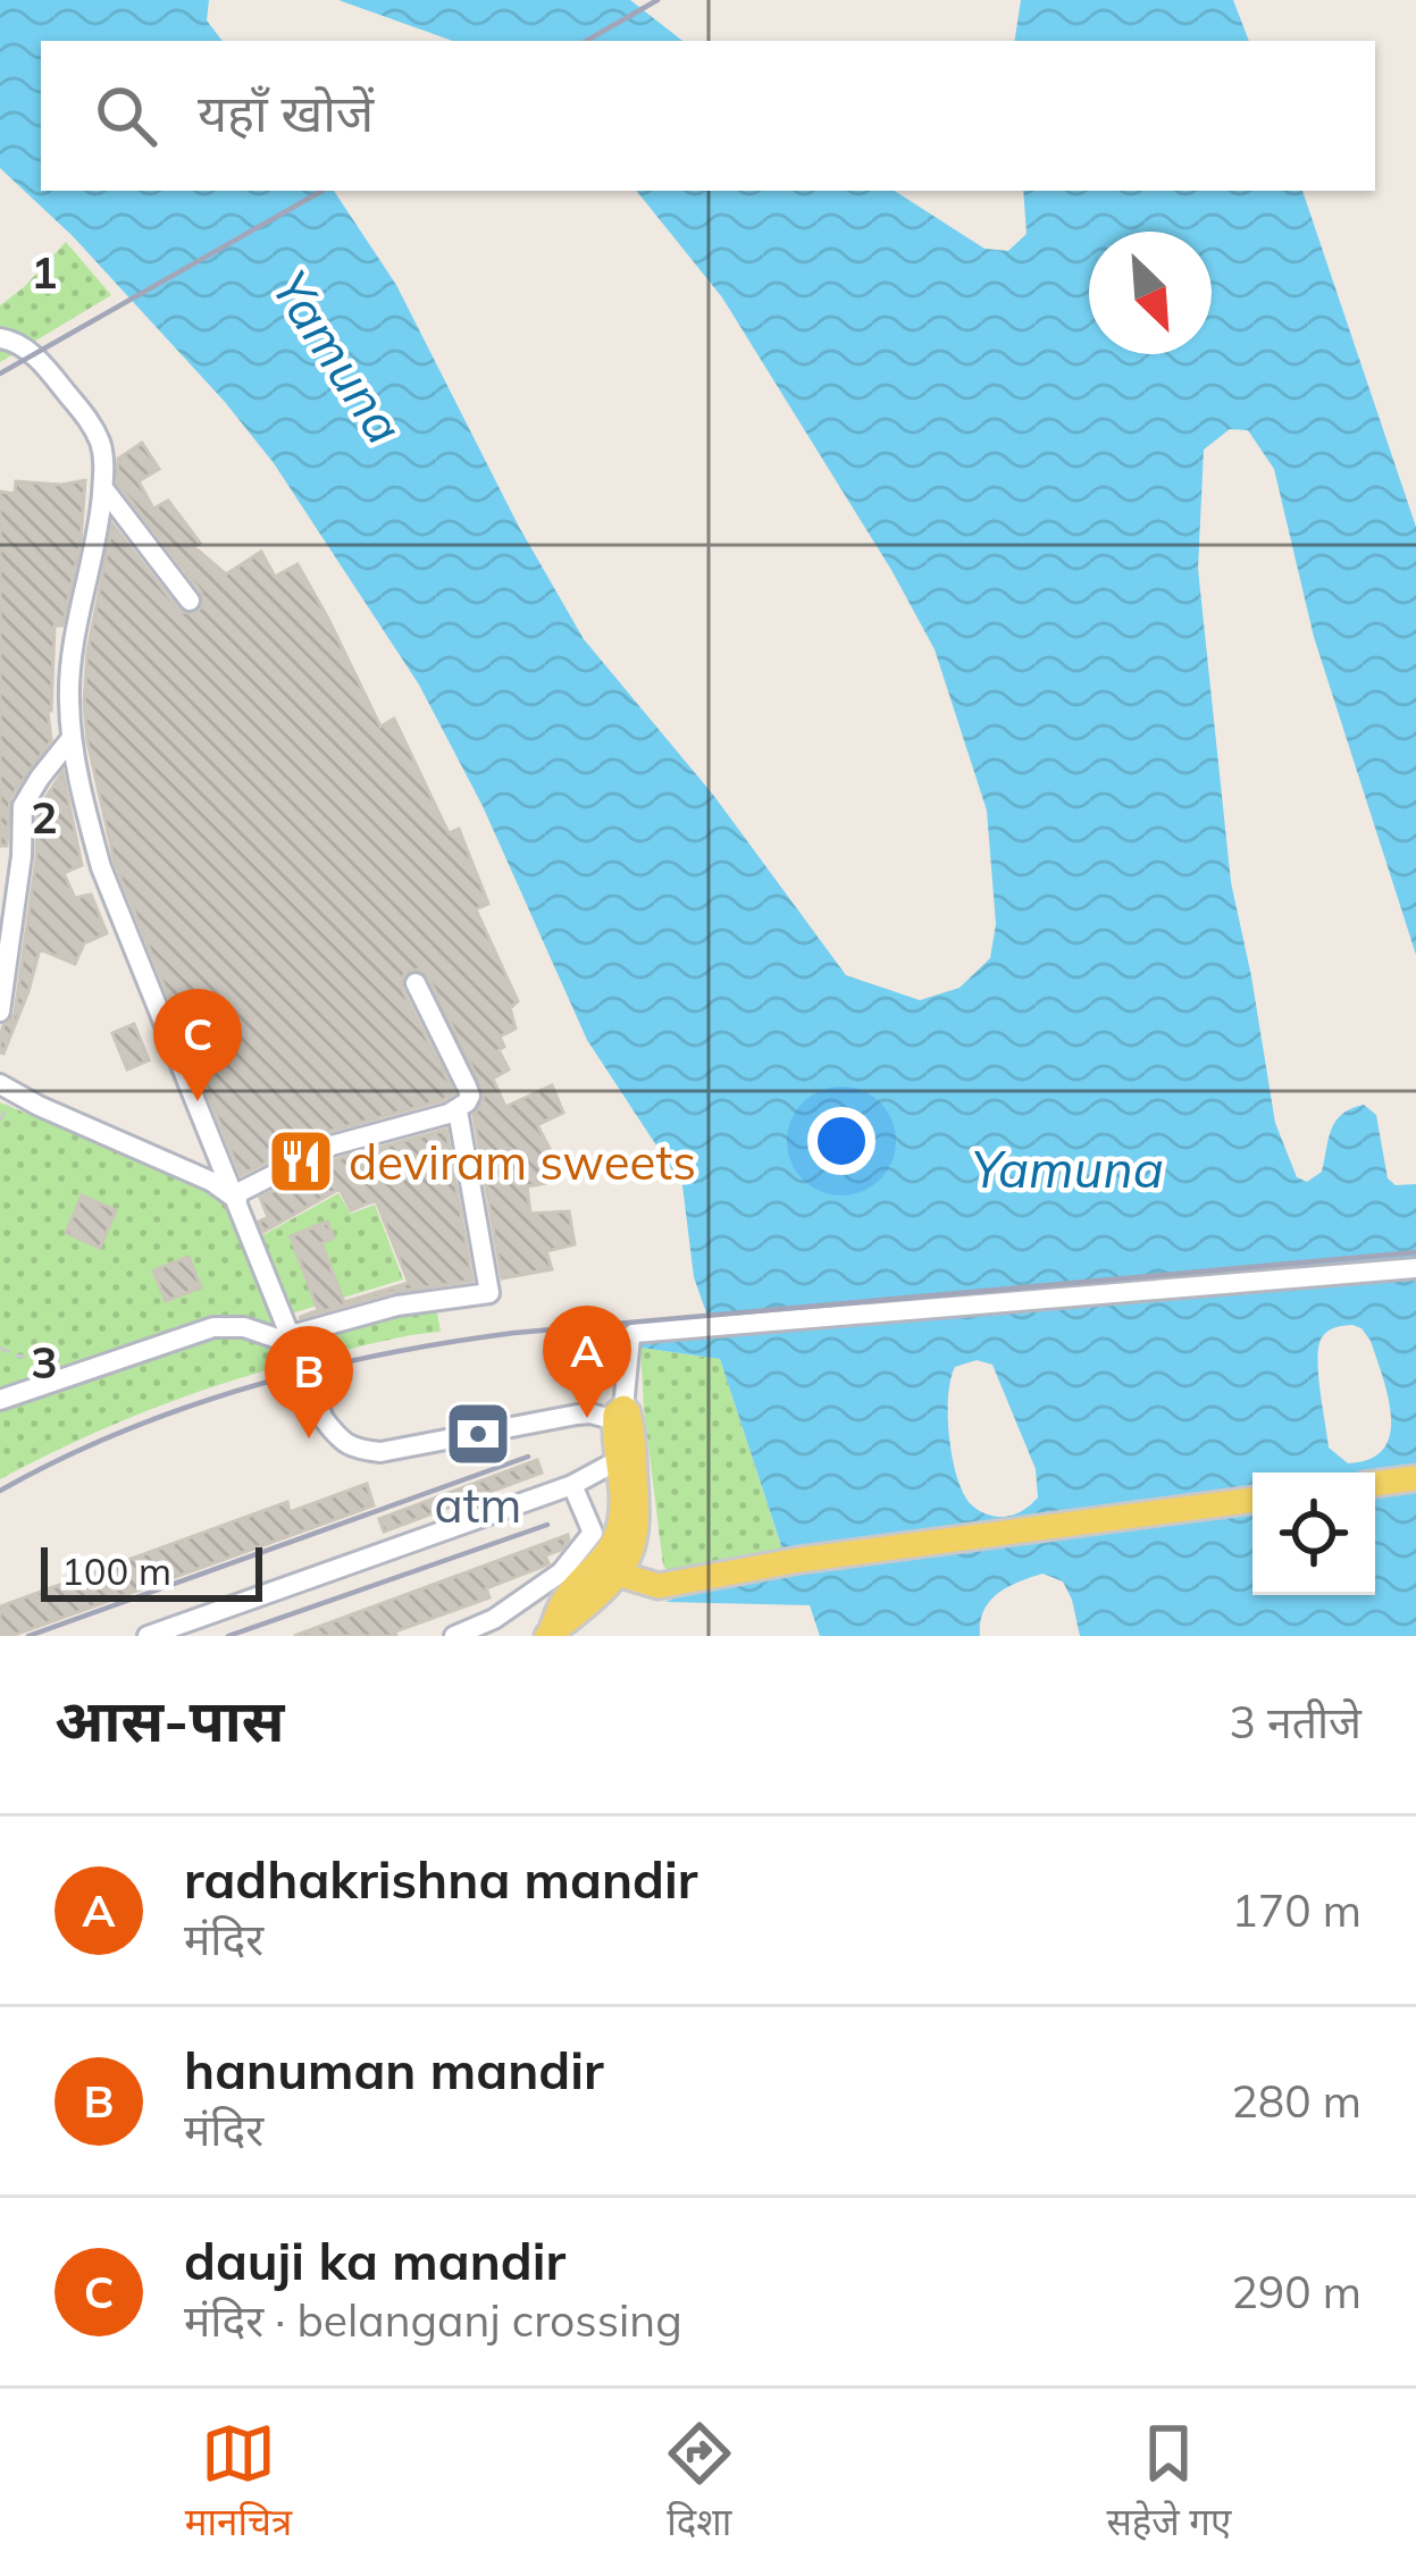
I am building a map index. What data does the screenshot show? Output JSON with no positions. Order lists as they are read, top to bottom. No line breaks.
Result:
{"water":["Yamuna"],"places":{"restaurant":["deviram sweets"],"bank":["atm"]},"scale_bar":"100 m","north":"bottom right","page":{"search":"यहाँ खोजें","pins":["C","A","B"],"scale":"100 m","heading":["आस-पास","3 नतीजे"],"list":[{"mark":"A","name":"radhakrishna mandir","note":"मंदिर","value":"170 m"},{"mark":"B","name":"hanuman mandir","note":"मंदिर","value":"280 m"},{"mark":"C","name":"dauji ka mandir","note":"मंदिर · belanganj crossing","value":"290 m"}],"nav":["मानचित्र","दिशा","सहेजे गए"]},"grid":{"rows":["1","2","3"]}}
